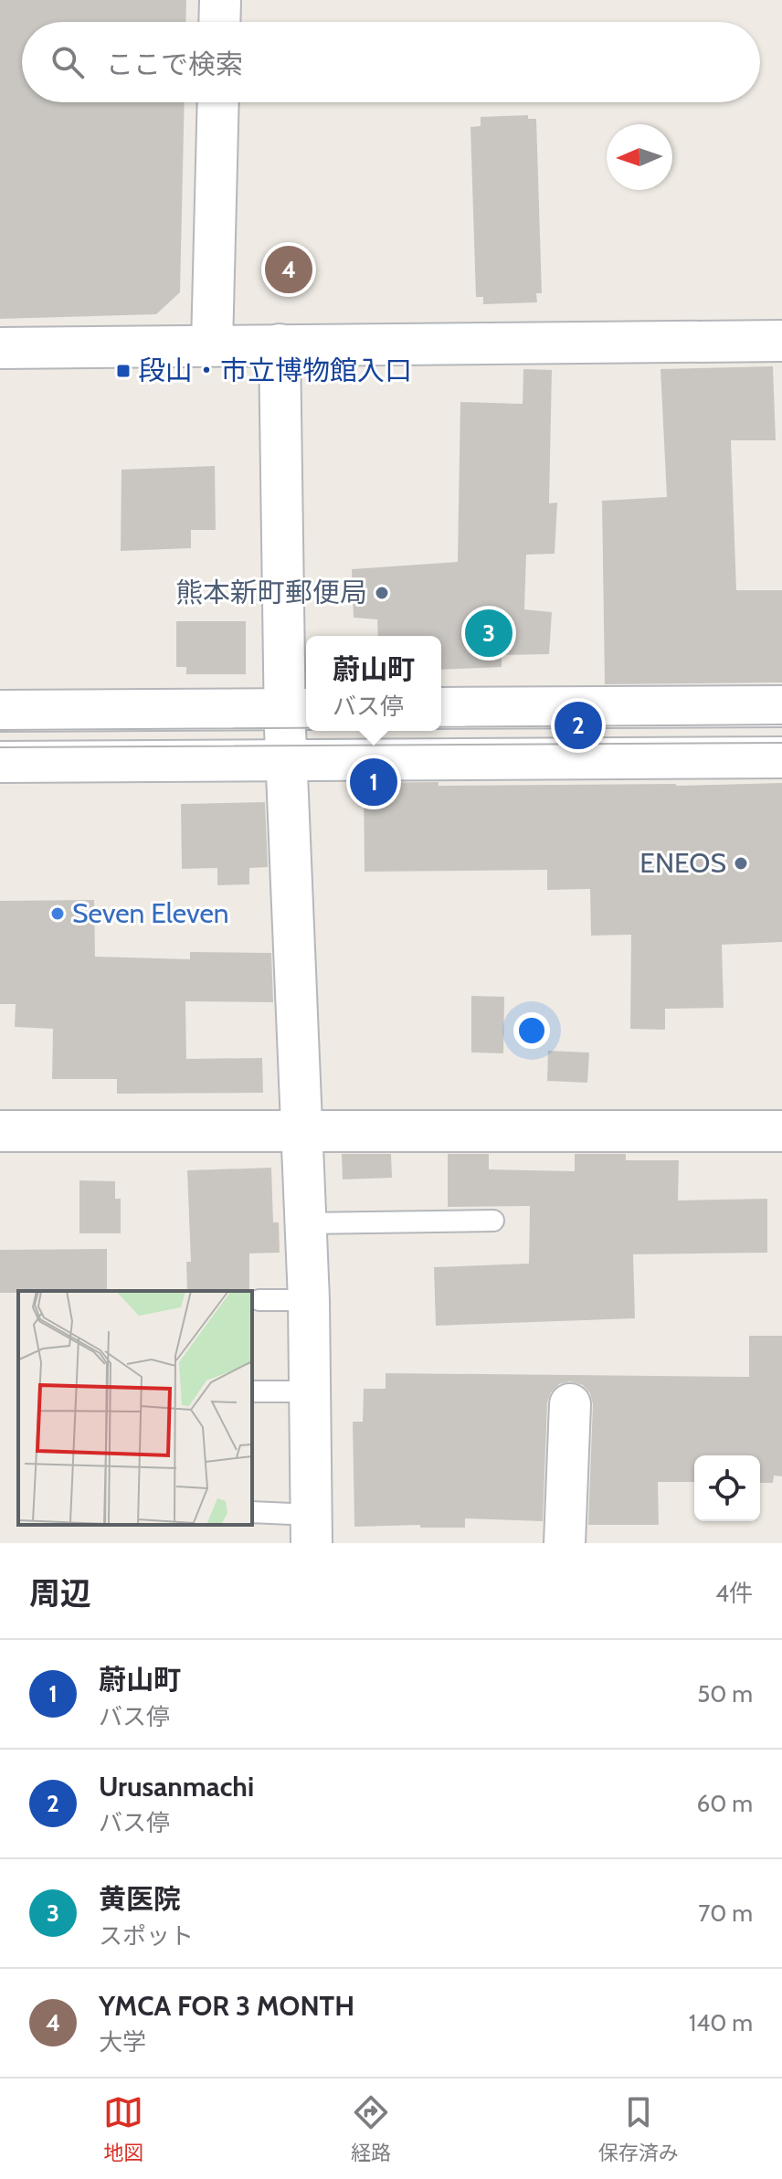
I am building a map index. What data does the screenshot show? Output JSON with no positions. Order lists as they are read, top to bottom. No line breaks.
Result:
{"places":{"transit":["段山・市立博物館入口"],"other":["熊本新町郵便局","ENEOS","Seven Eleven"]},"north":"left","page":{"search":"ここで検索","pins":["4","3","2","1"],"popup":["蔚山町","バス停"],"heading":["周辺","4件"],"list":[{"mark":"1","name":"蔚山町","note":"バス停","value":"50 m"},{"mark":"2","name":"Urusanmachi","note":"バス停","value":"60 m"},{"mark":"3","name":"黄医院","note":"スポット","value":"70 m"},{"mark":"4","name":"YMCA FOR 3 MONTH","note":"大学","value":"140 m"}],"nav":["地図","経路","保存済み"]}}
